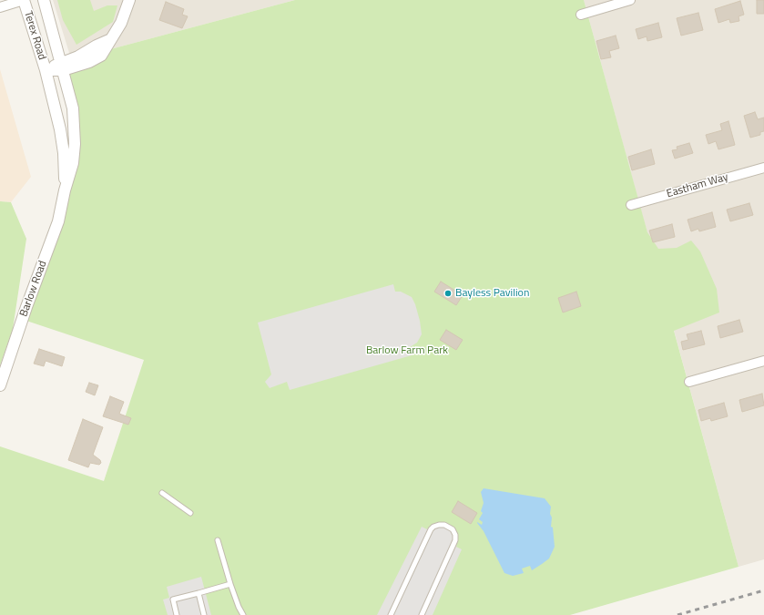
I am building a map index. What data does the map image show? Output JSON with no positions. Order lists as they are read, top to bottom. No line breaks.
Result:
{"streets":{"street":["Terex Road","Eastham Way","Barlow Road"]},"crossings":[["Terex Road","Barlow Road"]],"parks":["Barlow Farm Park"],"places":["Bayless Pavilion"]}
